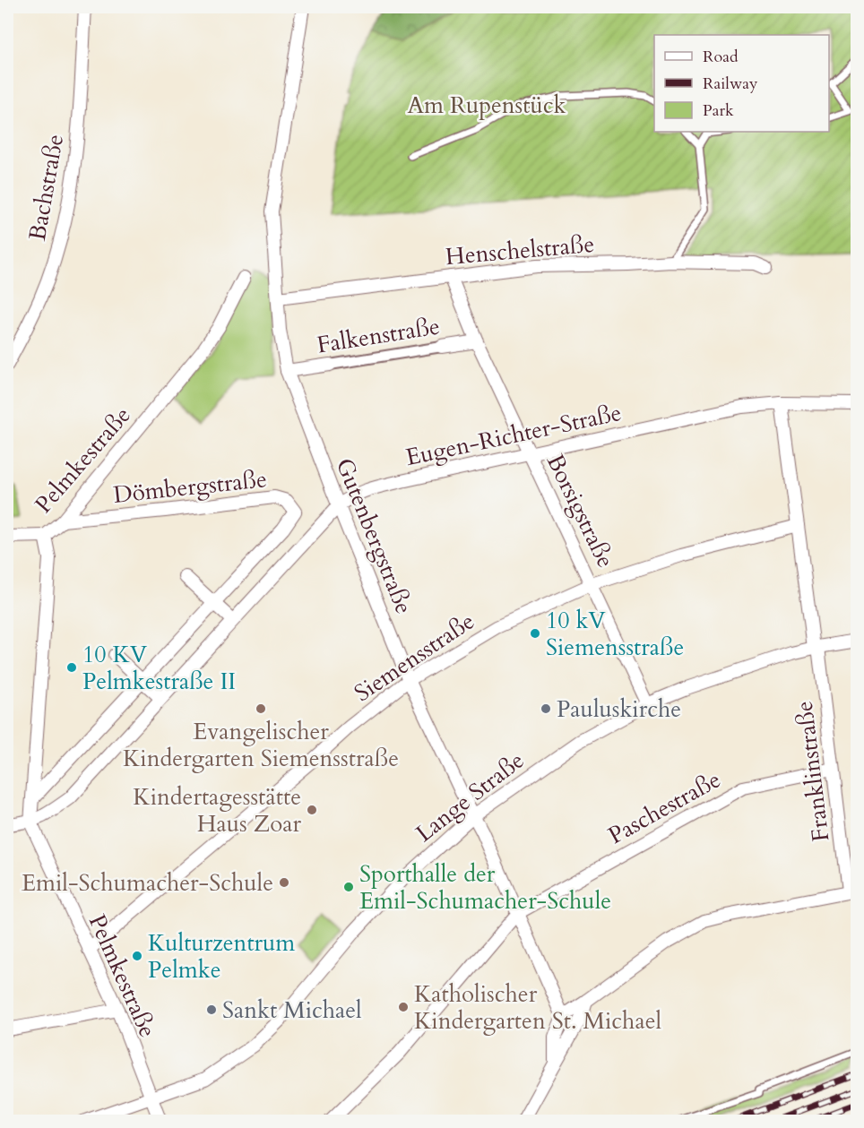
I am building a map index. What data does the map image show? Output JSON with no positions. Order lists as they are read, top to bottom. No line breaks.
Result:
{"streets":{"street":["Bachstraße","Henschelstraße","Falkenstraße","Eugen-Richter-Straße","Pelmkestraße","Dömbergstraße","Borsigstraße","Gutenbergstraße","Siemensstraße","Franklinstraße","Lange Straße","Paschestraße"]},"crossings":[["Henschelstraße","Borsigstraße"],["Henschelstraße","Gutenbergstraße"],["Falkenstraße","Borsigstraße"],["Falkenstraße","Gutenbergstraße"],["Eugen-Richter-Straße","Pelmkestraße"],["Eugen-Richter-Straße","Borsigstraße"],["Eugen-Richter-Straße","Gutenbergstraße"],["Eugen-Richter-Straße","Franklinstraße"],["Pelmkestraße","Dömbergstraße"],["Pelmkestraße","Siemensstraße"],["Pelmkestraße","Lange Straße"],["Borsigstraße","Siemensstraße"],["Borsigstraße","Lange Straße"],["Gutenbergstraße","Siemensstraße"],["Gutenbergstraße","Lange Straße"],["Gutenbergstraße","Paschestraße"],["Siemensstraße","Franklinstraße"],["Franklinstraße","Lange Straße"],["Franklinstraße","Paschestraße"]],"parks":["Am Rupenstück"],"places":["10 kV Siemensstraße","10 KV Pelmkestraße II","Evangelischer Kindergarten Siemensstraße","Pauluskirche","Kindertagesstätte Haus Zoar","Emil-Schumacher-Schule","Sporthalle der Emil-Schumacher-Schule","Kulturzentrum Pelmke","Katholischer Kindergarten St. Michael","Sankt Michael"],"legend":["Road","Railway","Park"]}
